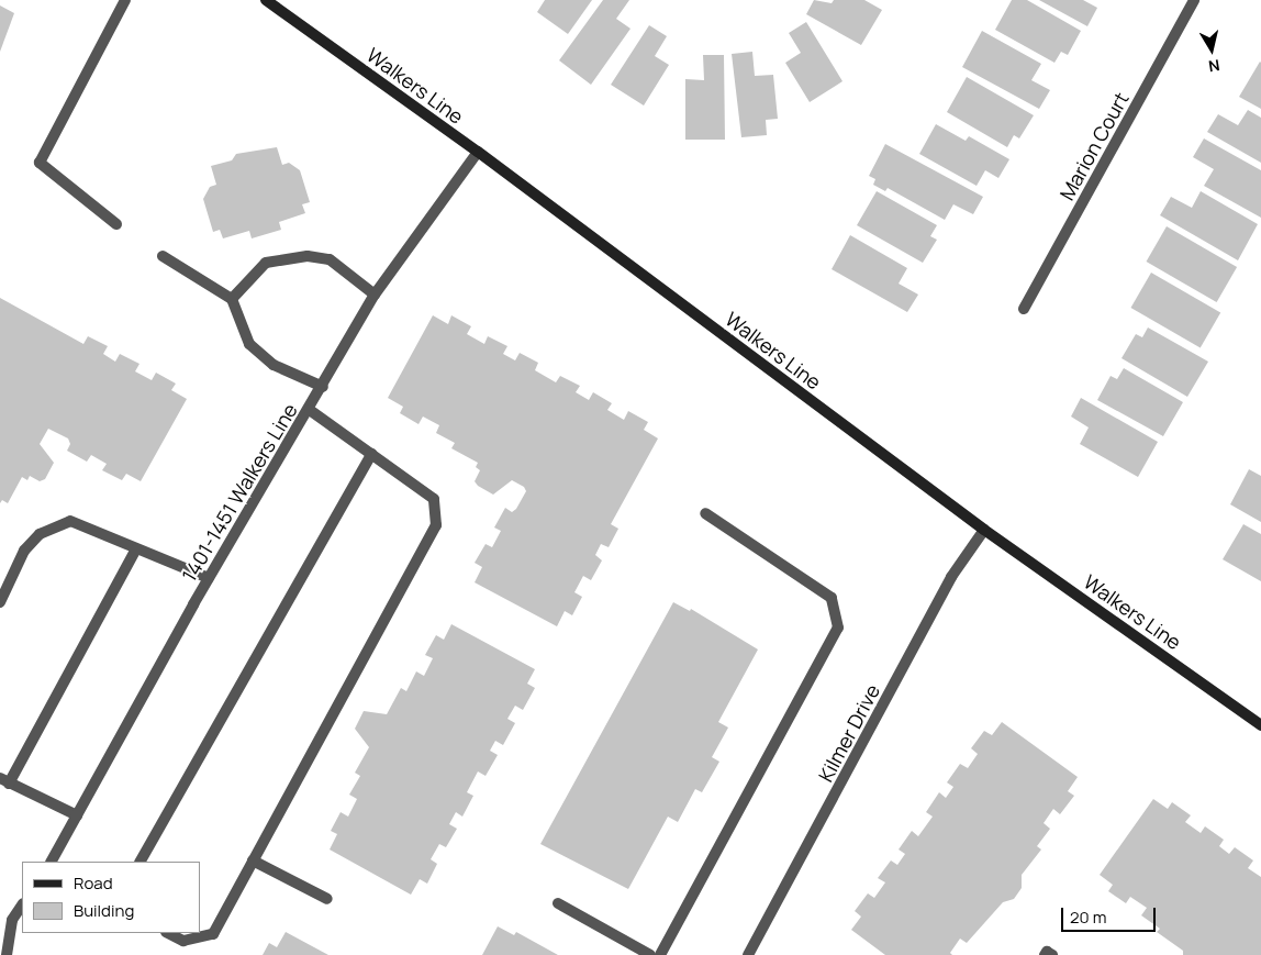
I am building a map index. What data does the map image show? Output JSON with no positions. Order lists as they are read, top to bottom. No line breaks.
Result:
{"streets":{"main road":["Walkers Line"],"street":["Marion Court","1401-1451 Walkers Line","Kilmer Drive"]},"crossings":[["Walkers Line","1401-1451 Walkers Line"],["Walkers Line","Kilmer Drive"]],"legend":["Road","Building"],"scale_bar":"20 m","north":"bottom"}
